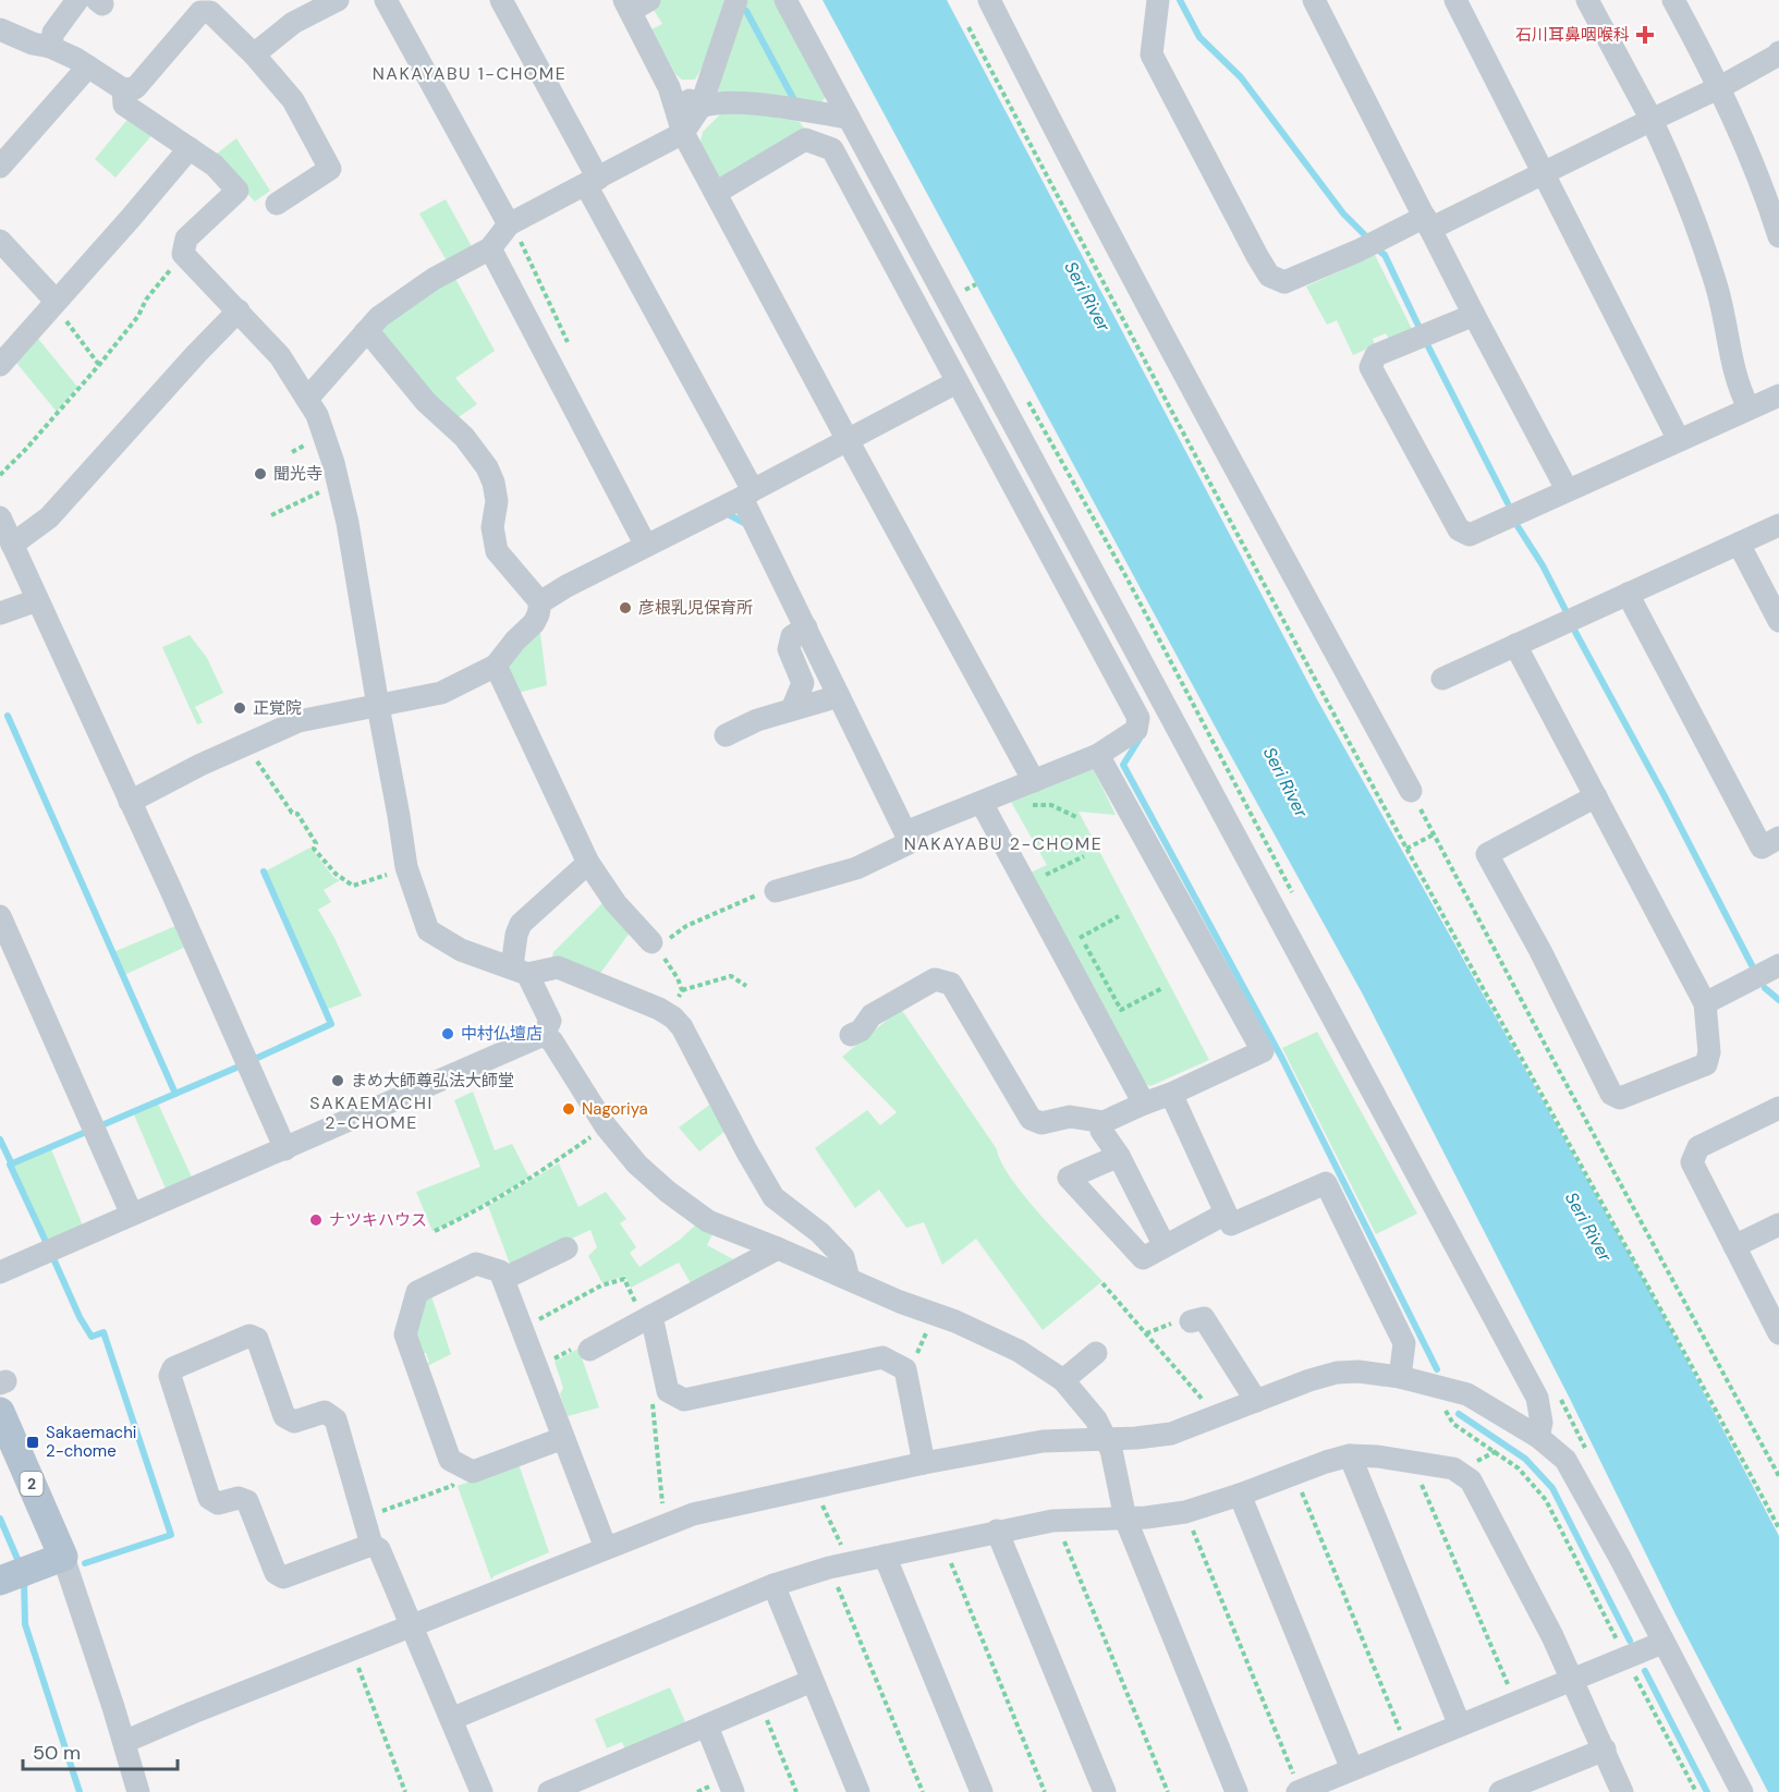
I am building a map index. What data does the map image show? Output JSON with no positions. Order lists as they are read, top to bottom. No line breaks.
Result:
{"streets":{"main road":["2"]},"districts":["NAKAYABU 1-CHOME","NAKAYABU 2-CHOME","SAKAEMACHI 2-CHOME"],"water":["Seri River"],"places":{"health":["石川耳鼻咽喉科"],"other":["聞光寺","彦根乳児保育所","正覚院","中村仏壇店","まめ大師尊弘法大師堂","Nagoriya","ナツキハウス"],"transit":["Sakaemachi 2-chome"]},"scale_bar":"50 m"}
